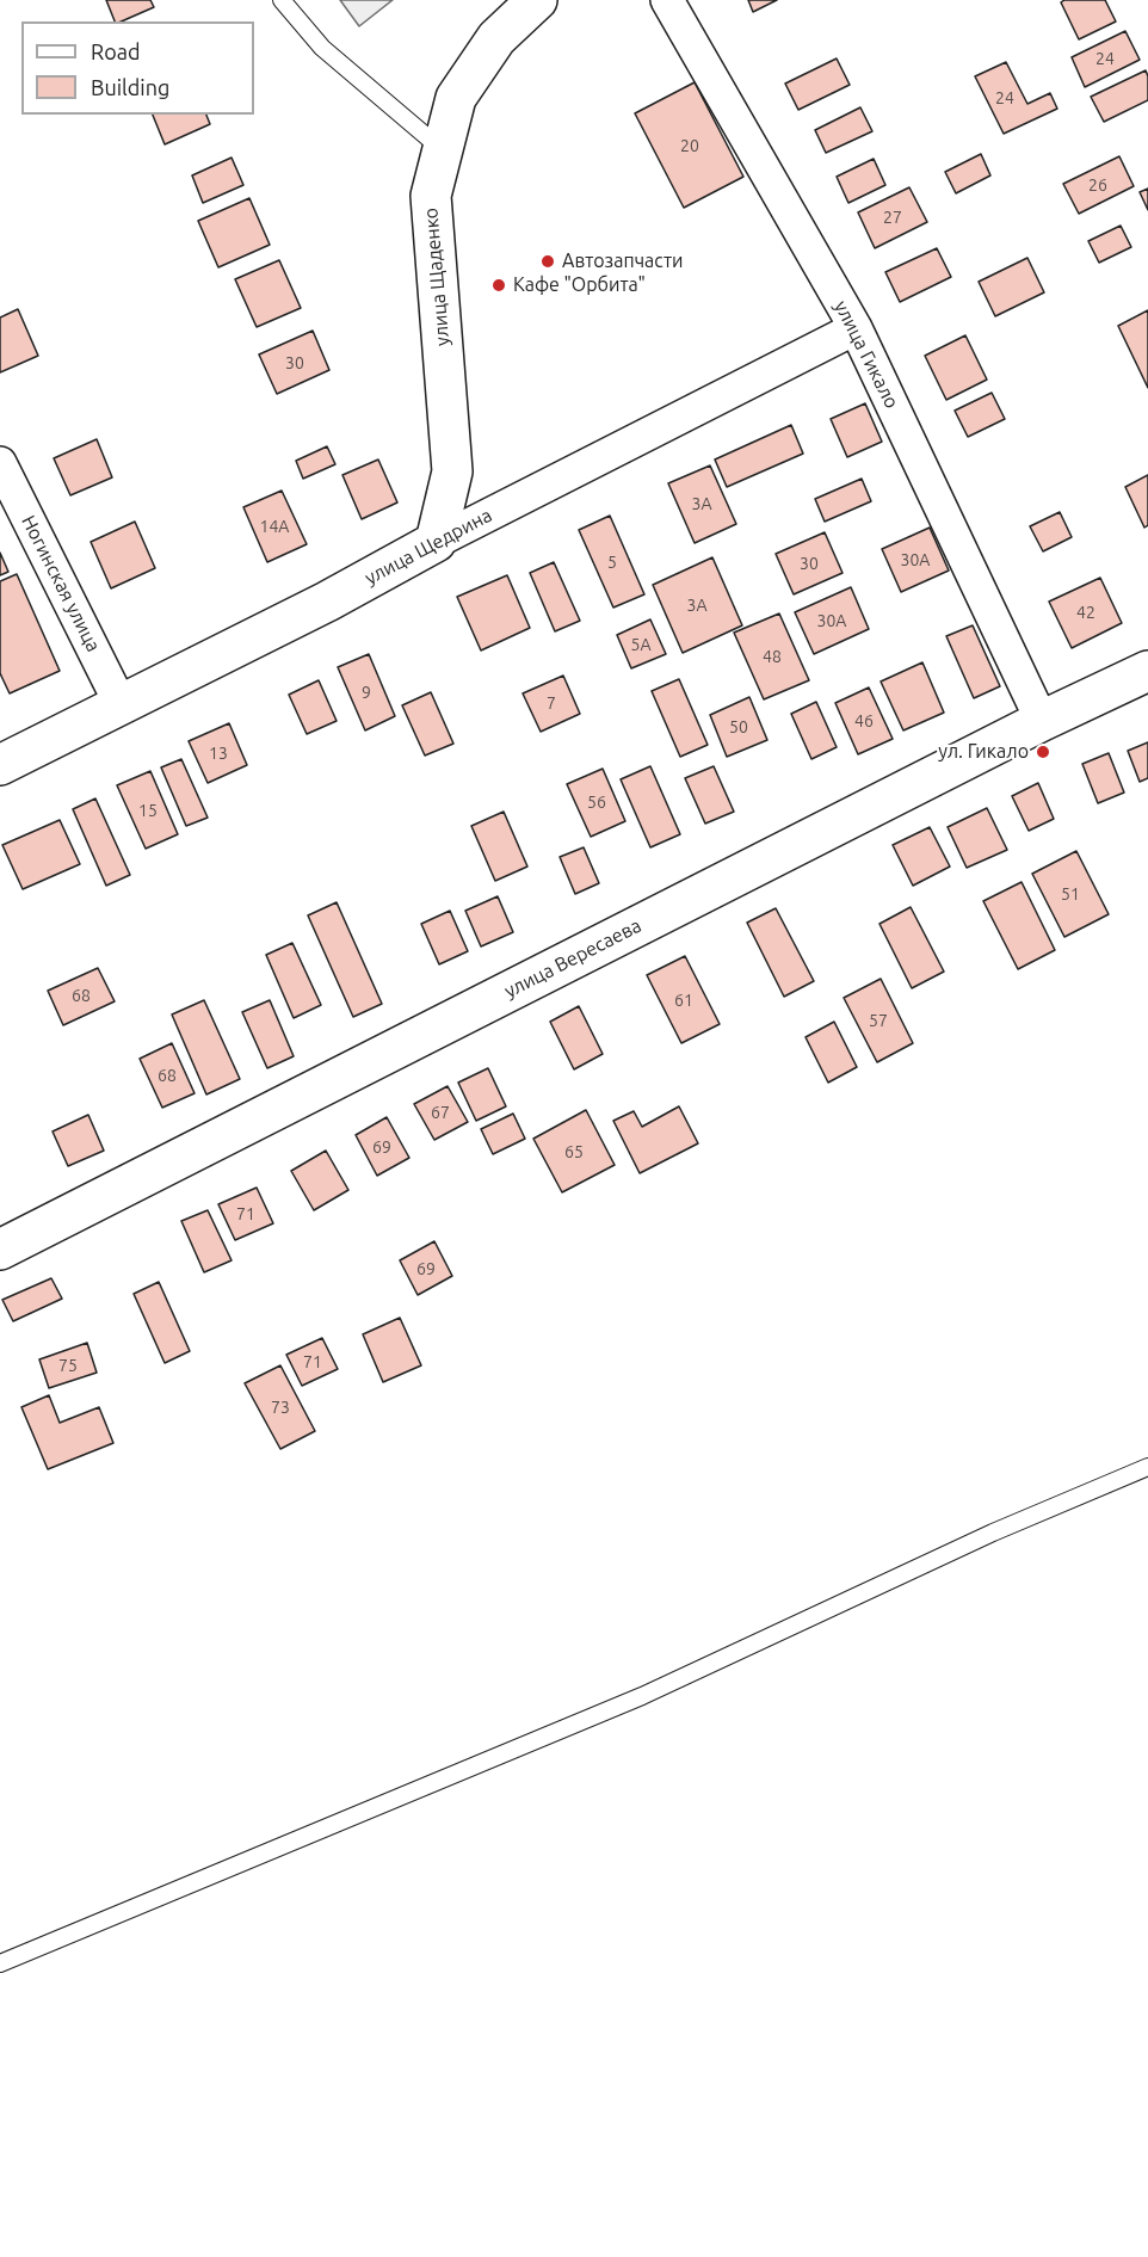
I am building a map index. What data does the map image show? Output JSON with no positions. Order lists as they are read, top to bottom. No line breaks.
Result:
{"streets":{"main road":["улица Щаденко","улица Щедрина","улица Вересаева"],"street":["улица Гикало","Ногинская улица"]},"crossings":[["улица Щаденко","улица Щедрина"],["улица Гикало","улица Щедрина"],["улица Гикало","улица Вересаева"],["улица Щедрина","Ногинская улица"]],"places":["Автозапчасти","Кафе \"Орбита\"","ул. Гикало"],"house_numbers":["24","24","20","26","27","30","3А","14А","30А","5","30","3А","42","30А","5А","48","9","7","46","50","13","56","15","51","68","61","57","68","67","69","65","71","69","71","75","73"],"legend":["Road","Building"]}
